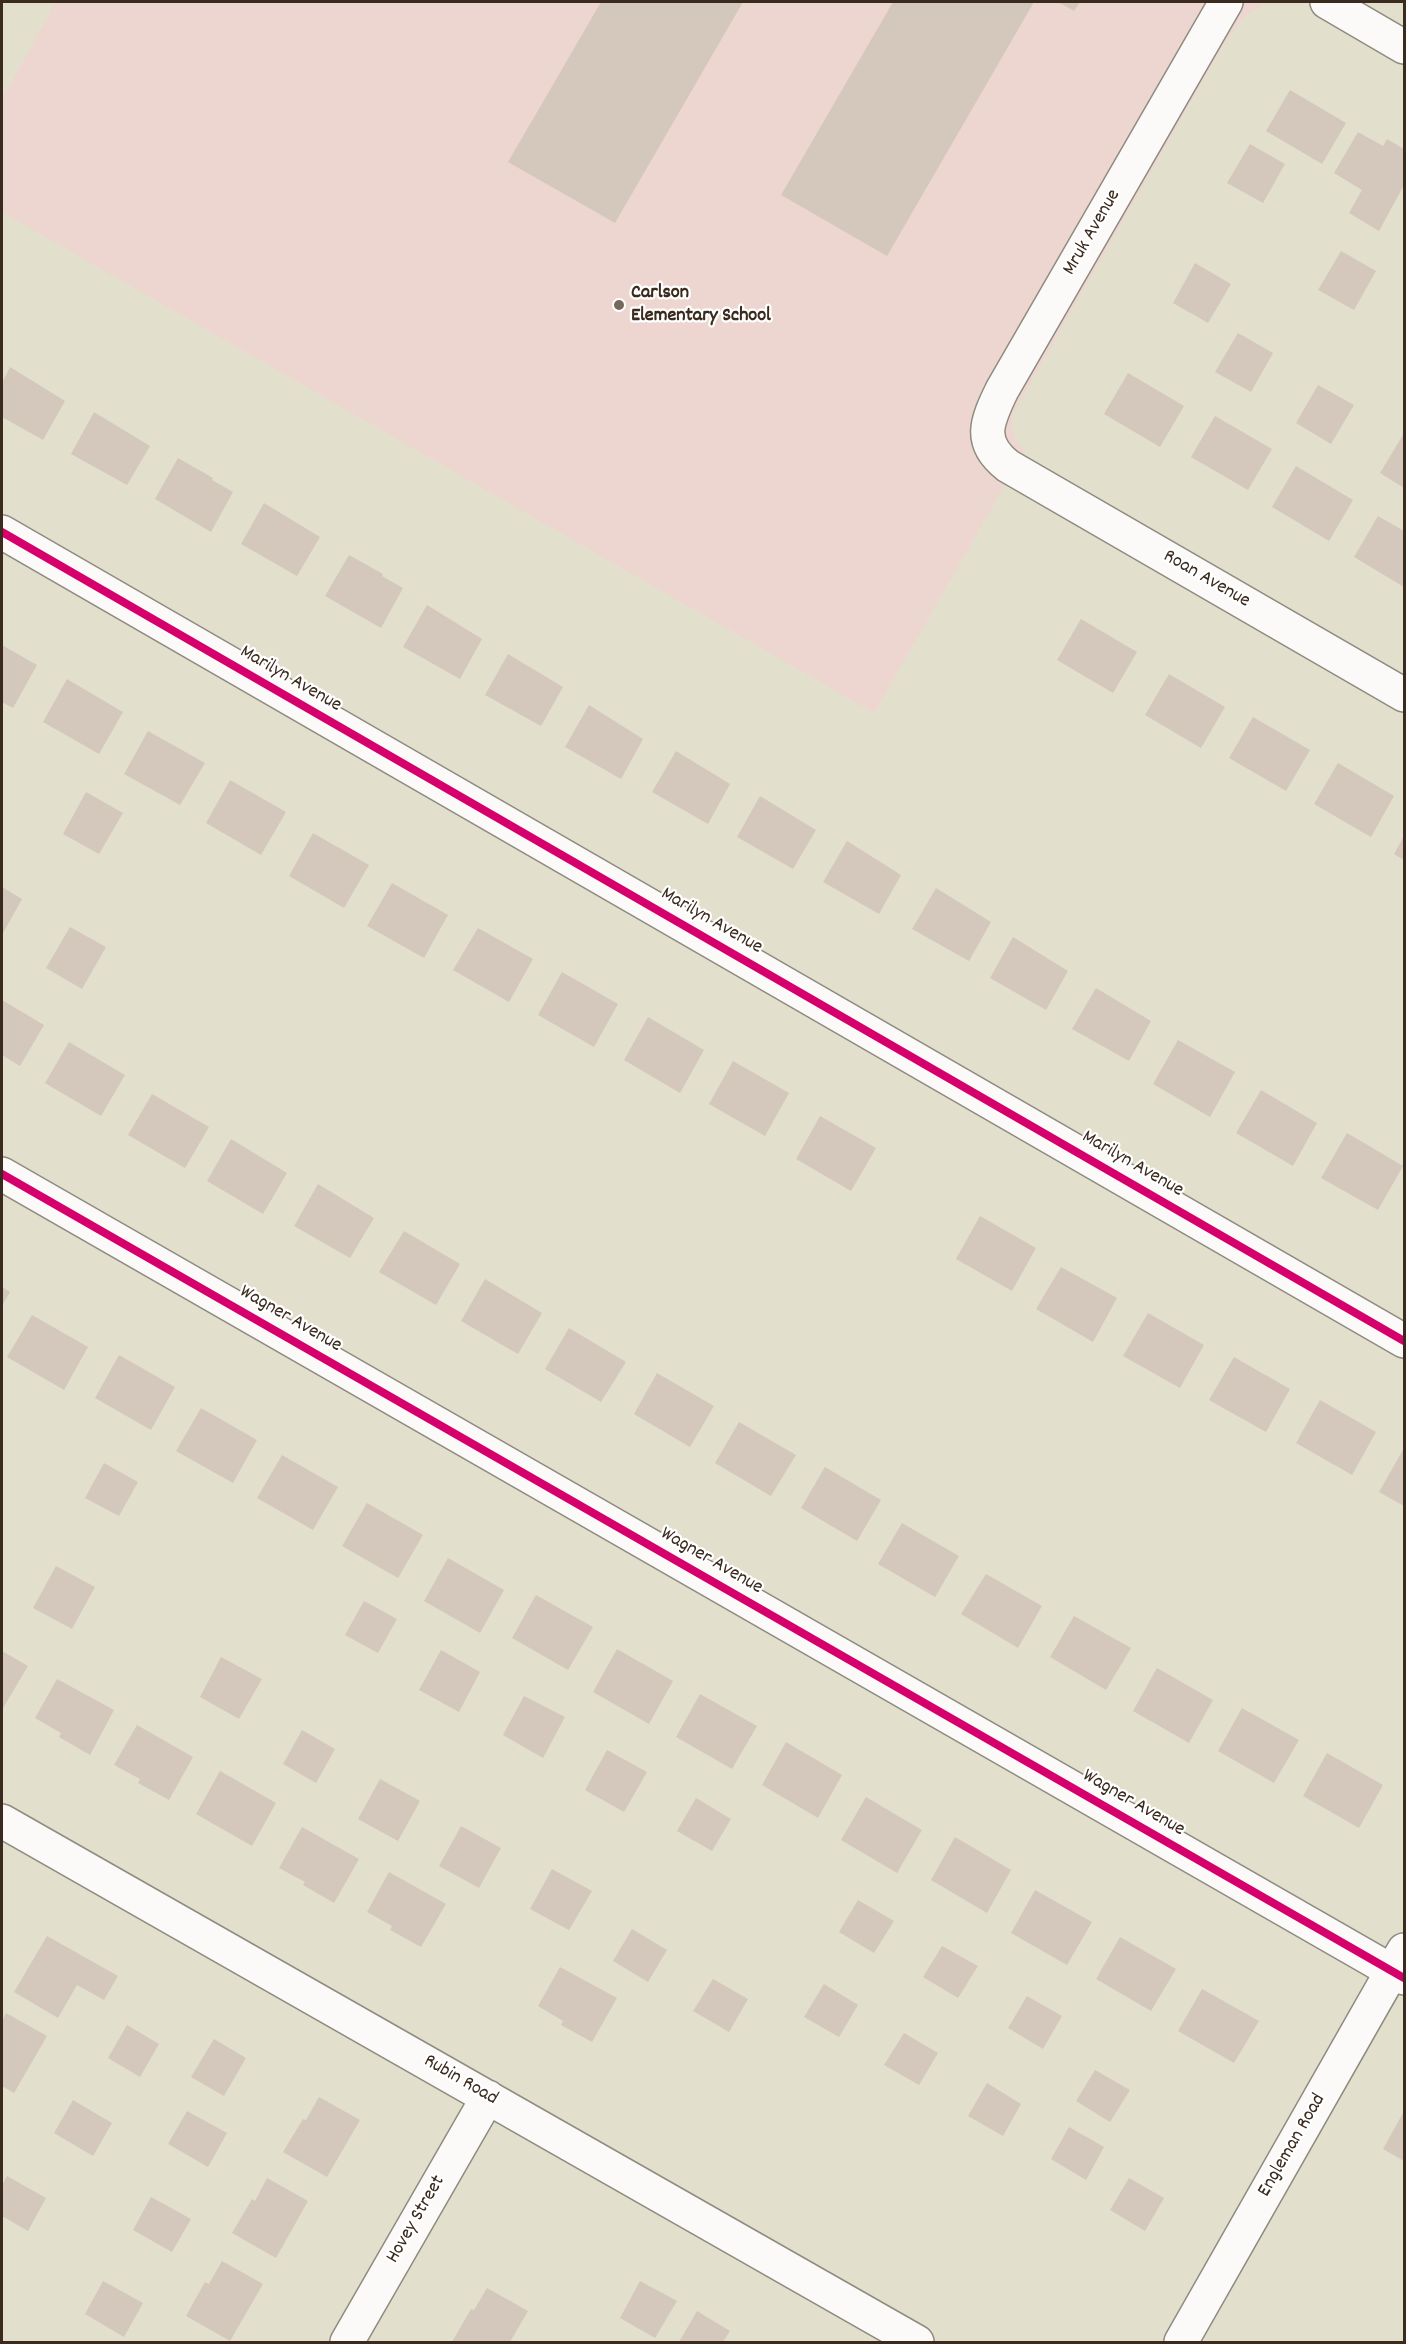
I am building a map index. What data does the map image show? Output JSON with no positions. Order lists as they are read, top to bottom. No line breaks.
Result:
{"streets":{"street":["Mruk Avenue","Roan Avenue","Marilyn Avenue","Wagner Avenue","Rubin Road","Engleman Road","Hovey Street"]},"crossings":[["Mruk Avenue","Roan Avenue"],["Wagner Avenue","Engleman Road"],["Rubin Road","Hovey Street"]],"places":["Carlson Elementary School"]}
